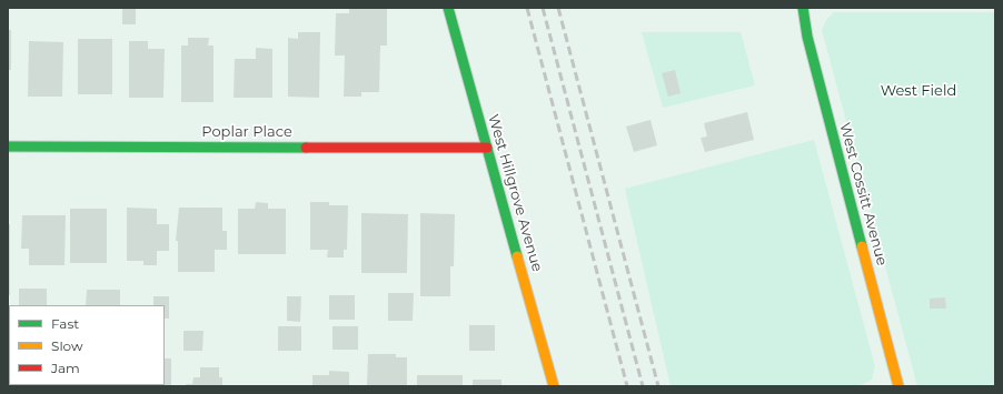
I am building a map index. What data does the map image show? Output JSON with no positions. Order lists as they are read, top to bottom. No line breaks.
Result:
{"streets":{"street":["Poplar Place","West Hillgrove Avenue","West Cossitt Avenue"]},"crossings":[["Poplar Place","West Hillgrove Avenue"]],"parks":["West Field"],"legend":["Fast","Slow","Jam"]}
